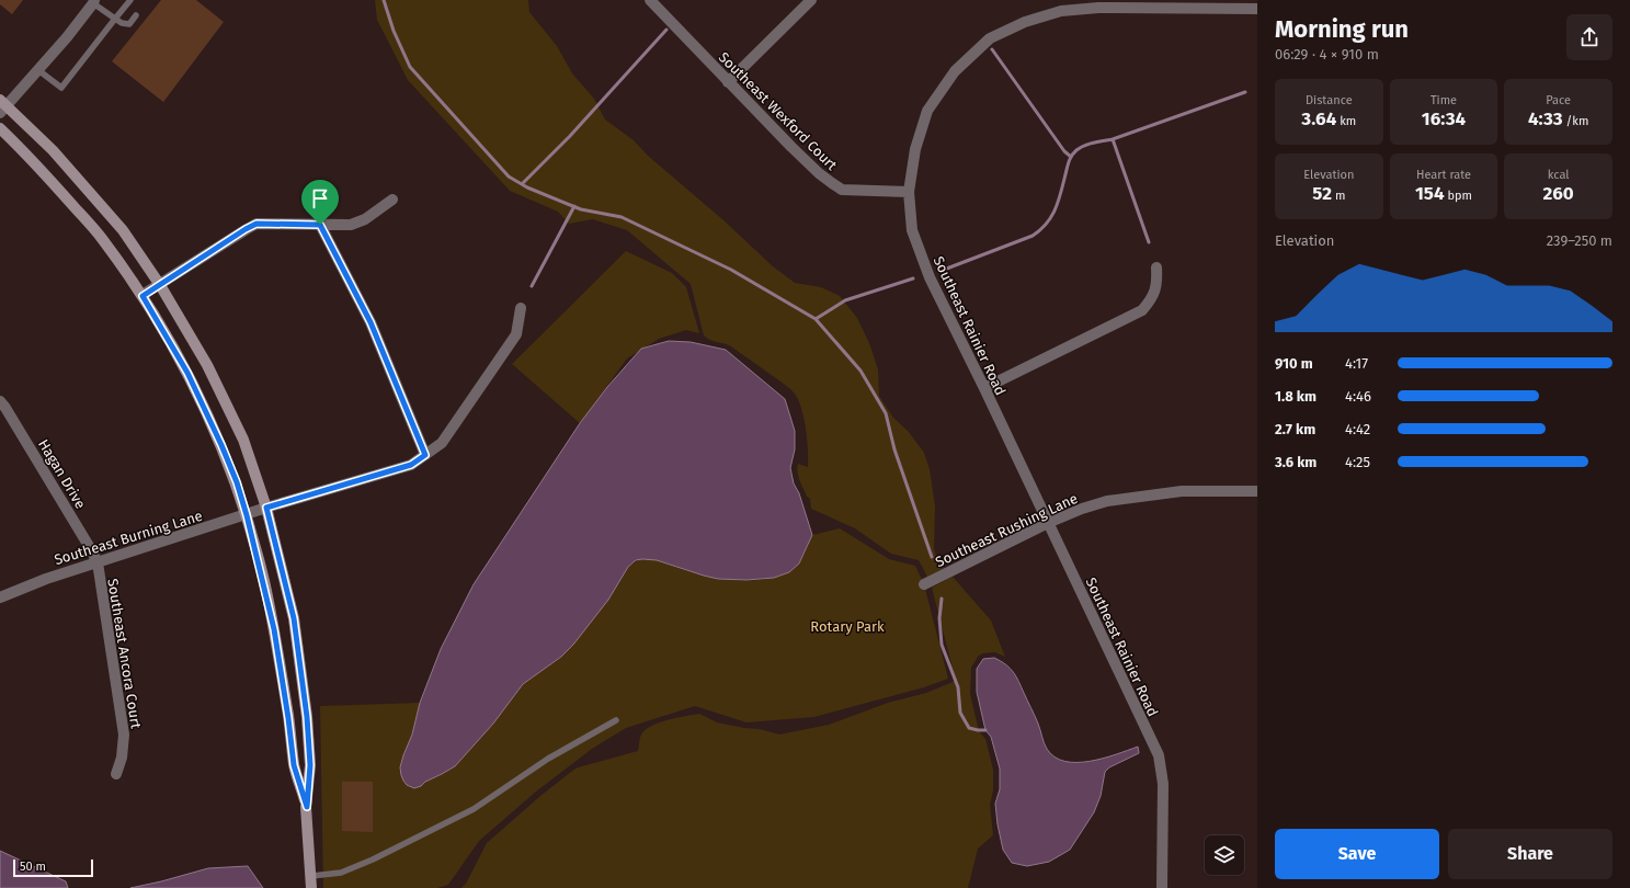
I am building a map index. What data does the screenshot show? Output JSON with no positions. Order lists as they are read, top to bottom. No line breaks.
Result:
{"streets":{"street":["Southeast Wexford Court","Southeast Rainier Road","Hagan Drive","Southeast Rushing Lane","Southeast Burning Lane","Southeast Ancora Court"]},"crossings":[["Southeast Wexford Court","Southeast Rainier Road"],["Southeast Rainier Road","Southeast Rushing Lane"],["Hagan Drive","Southeast Burning Lane"],["Hagan Drive","Southeast Ancora Court"],["Southeast Burning Lane","Southeast Ancora Court"]],"parks":["Rotary Park"],"scale_bar":"50 m","page":{"heading":["Morning run","06:29 · 4 × 910 m"],"stats":[["Distance","3.64 km"],["Time","16:34"],["Pace","4:33 /km"],["Elevation","52 m"],["Heart rate","154 bpm"],["kcal","260"]],"chart":["Elevation","239–250 m"],"list":[{"name":"910 m","note":"4:17"},{"name":"1.8 km","note":"4:46"},{"name":"2.7 km","note":"4:42"},{"name":"3.6 km","note":"4:25"}],"buttons":["Save","Share"],"scale":"50 m"}}
